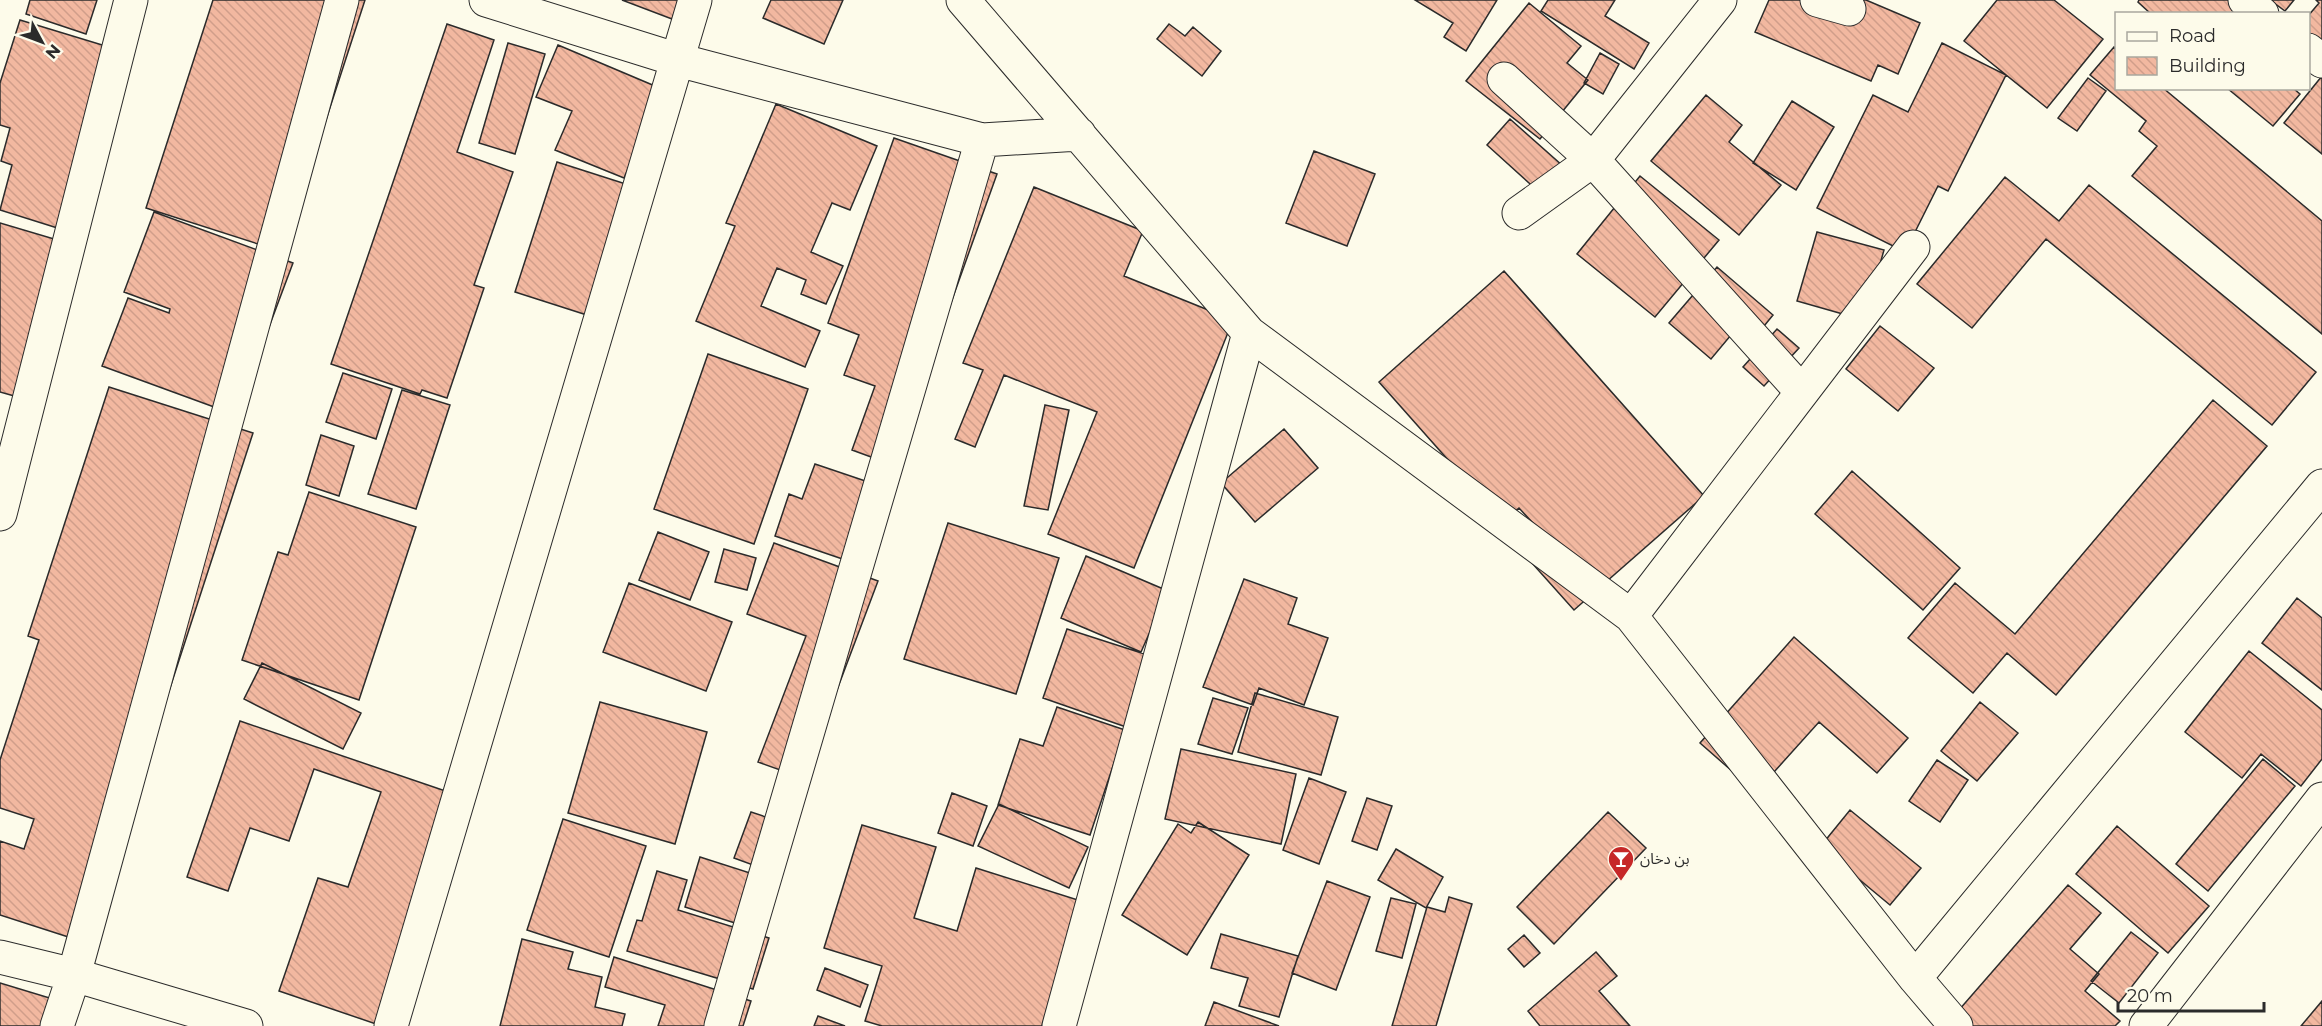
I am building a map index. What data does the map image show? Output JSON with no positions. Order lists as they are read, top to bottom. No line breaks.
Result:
{"places":{"bar":["بن دخان"]},"legend":["Road","Building"],"scale_bar":"20 m","north":"bottom right"}
